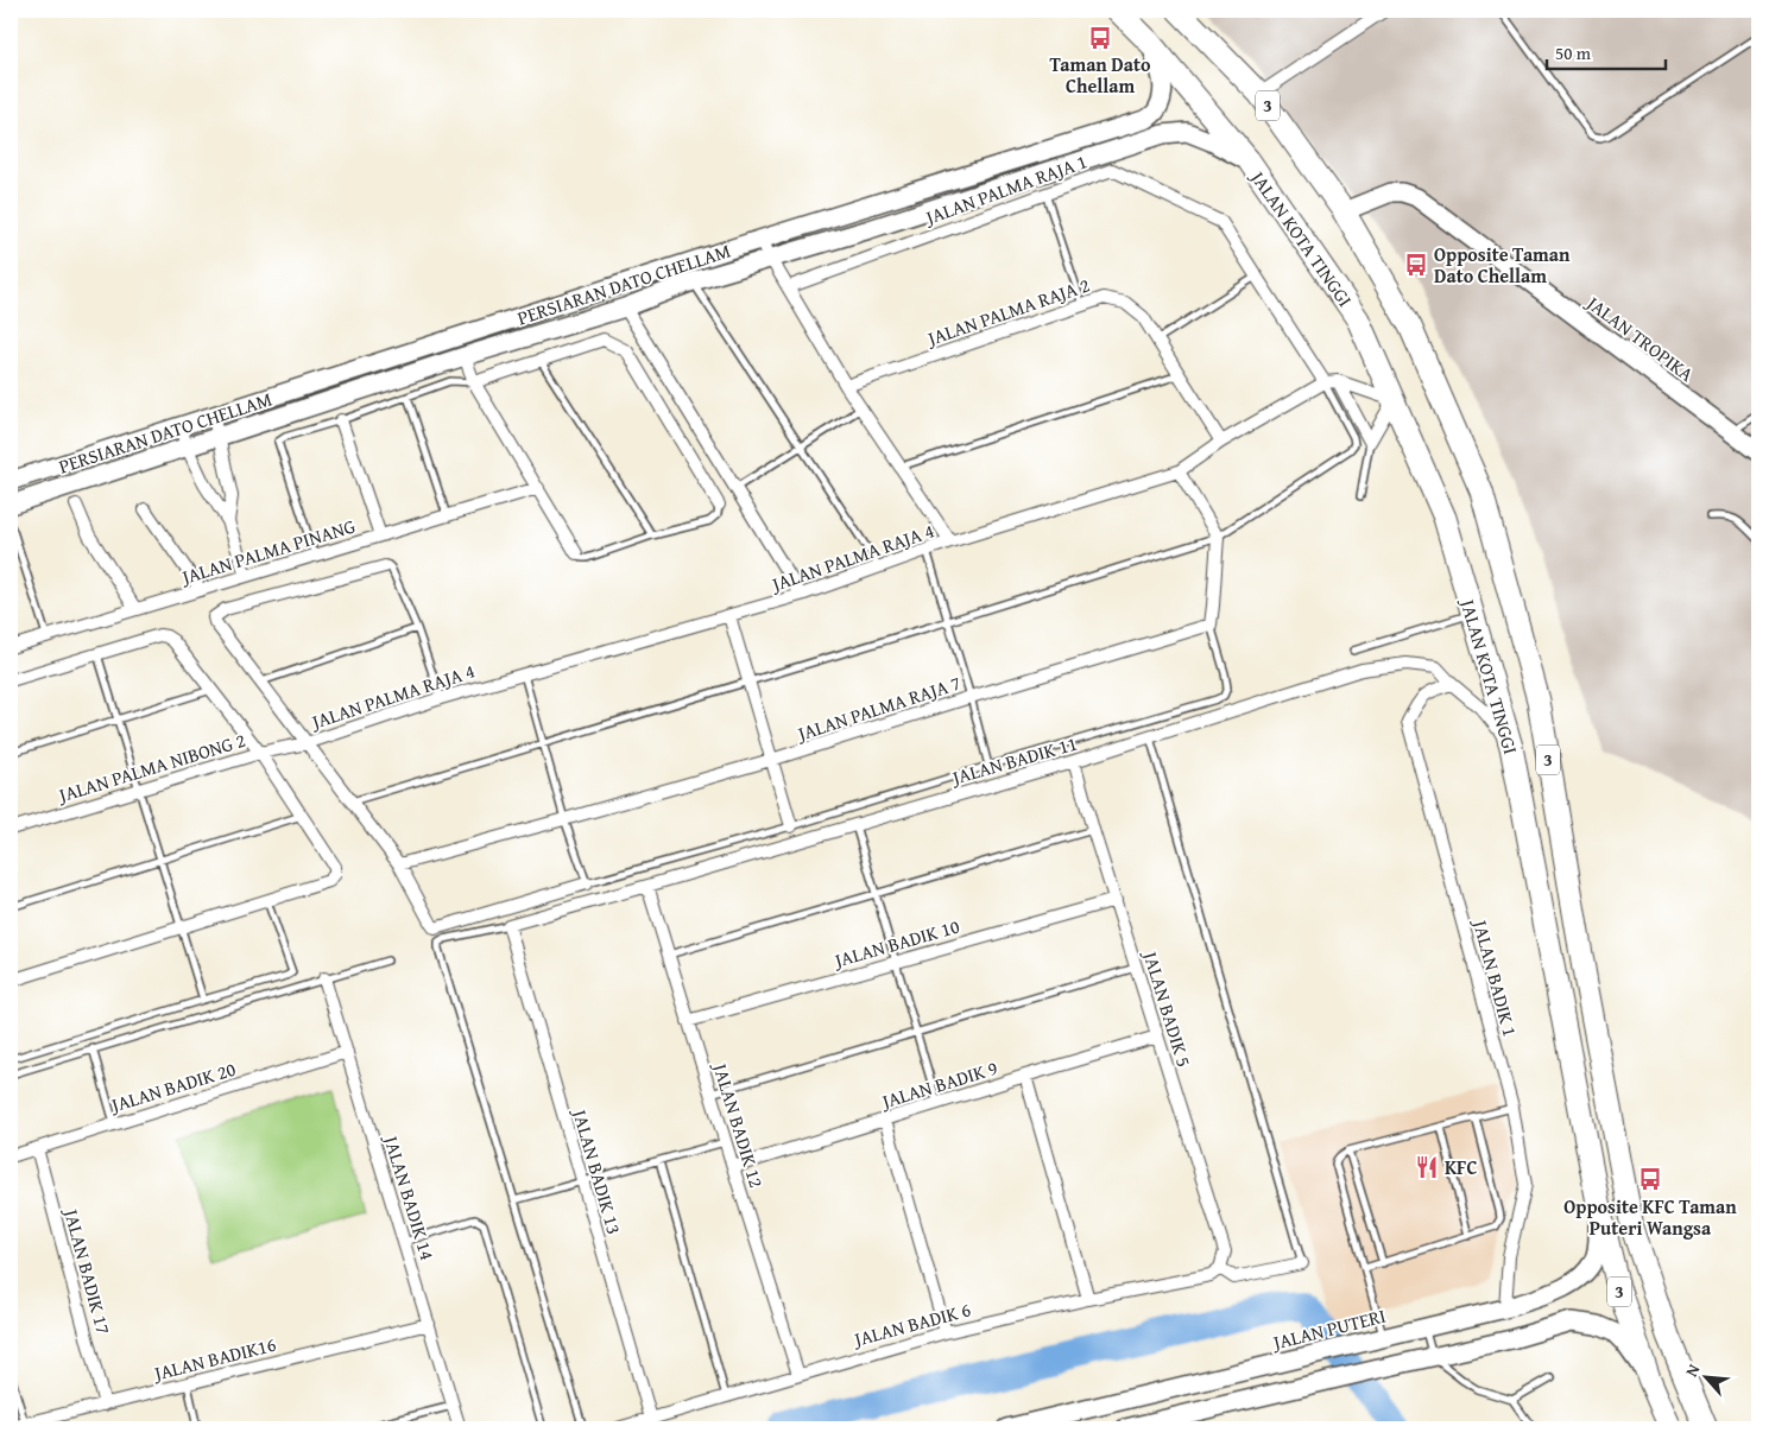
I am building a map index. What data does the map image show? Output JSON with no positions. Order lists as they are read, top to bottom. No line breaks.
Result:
{"streets":{"highway":["3","JALAN KOTA TINGGI"],"street":["JALAN PALMA RAJA 1","PERSIARAN DATO CHELLAM","JALAN PALMA RAJA 2","JALAN TROPIKA","JALAN PALMA PINANG","JALAN PALMA RAJA 4","JALAN PALMA RAJA 7","JALAN BADIK 11","JALAN PALMA NIBONG 2","JALAN BADIK 10","JALAN BADIK 1","JALAN BADIK 5","JALAN BADIK 9","JALAN BADIK 20","JALAN BADIK 12","JALAN BADIK 13","JALAN BADIK 14","JALAN BADIK 17","JALAN BADIK 6","JALAN PUTERI","JALAN BADIK16"]},"crossings":[["JALAN PALMA RAJA 1","JALAN PALMA RAJA 4"],["JALAN KOTA TINGGI","PERSIARAN DATO CHELLAM"],["JALAN KOTA TINGGI","JALAN TROPIKA"],["JALAN KOTA TINGGI","JALAN PALMA RAJA 4"],["JALAN KOTA TINGGI","JALAN BADIK 11"],["JALAN KOTA TINGGI","JALAN PUTERI"],["JALAN PALMA RAJA 2","JALAN PALMA RAJA 4"],["JALAN PALMA RAJA 4","JALAN PALMA NIBONG 2"],["JALAN BADIK 11","JALAN BADIK 1"],["JALAN BADIK 11","JALAN BADIK 5"],["JALAN BADIK 11","JALAN BADIK 12"],["JALAN BADIK 11","JALAN BADIK 13"],["JALAN BADIK 10","JALAN BADIK 5"],["JALAN BADIK 10","JALAN BADIK 12"],["JALAN BADIK 1","JALAN PUTERI"],["JALAN BADIK 5","JALAN BADIK 9"],["JALAN BADIK 5","JALAN BADIK 6"],["JALAN BADIK 9","JALAN BADIK 12"],["JALAN BADIK 20","JALAN BADIK 14"],["JALAN BADIK 20","JALAN BADIK 17"],["JALAN BADIK 12","JALAN BADIK 6"],["JALAN BADIK 13","JALAN BADIK 6"],["JALAN BADIK 14","JALAN BADIK16"],["JALAN BADIK 17","JALAN BADIK16"]],"places":{"bus stop":["Taman Dato Chellam","Opposite Taman Dato Chellam","Opposite KFC Taman Puteri Wangsa"],"restaurant":["KFC"]},"scale_bar":"50 m","north":"top left"}
